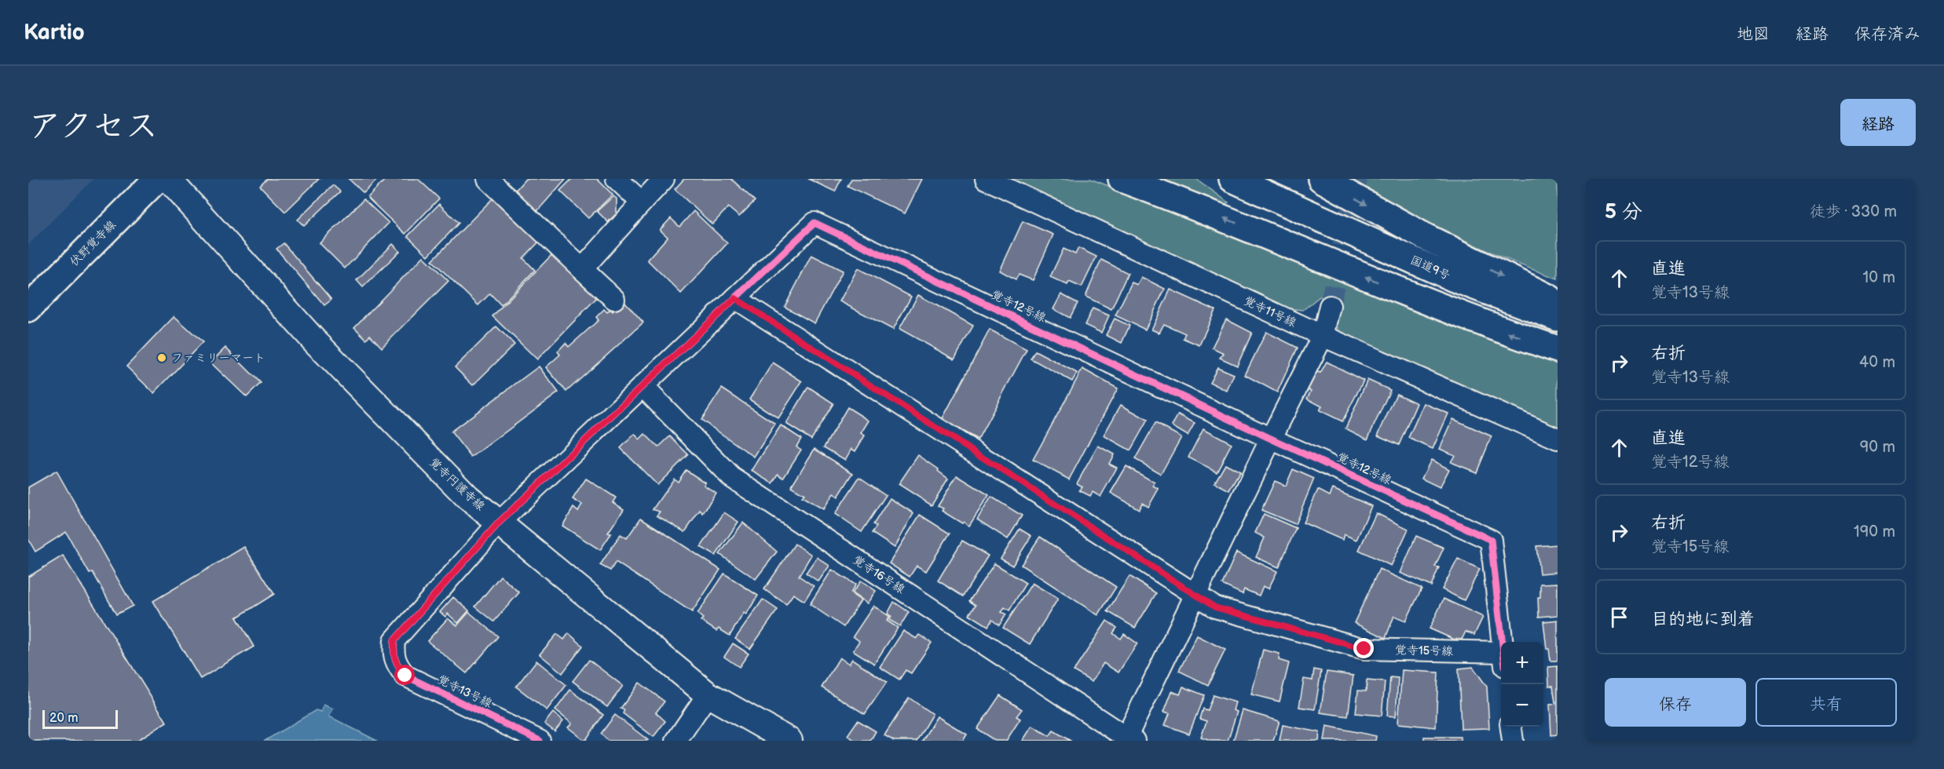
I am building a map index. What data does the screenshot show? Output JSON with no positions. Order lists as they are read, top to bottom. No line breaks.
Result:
{"streets":{"main road":["伏野覚寺線","国道9号"],"street":["覚寺12号線","覚寺11号線","覚寺円護寺線","覚寺16号線","覚寺15号線","覚寺13号線"]},"crossings":[["覚寺12号線","覚寺円護寺線"],["覚寺12号線","覚寺16号線"],["覚寺12号線","覚寺15号線"],["覚寺12号線","覚寺13号線"],["覚寺円護寺線","覚寺13号線"]],"places":["ファミリーマート"],"scale_bar":"20 m","page":{"header":"Kartio","nav":["地図","経路","保存済み"],"title":"アクセス","buttons":["経路",["保存","共有"]],"heading":["5 分","徒歩 · 330 m"],"list":[["直進","覚寺13号線","10 m"],["右折","覚寺13号線","40 m"],["直進","覚寺12号線","90 m"],["右折","覚寺15号線","190 m"],"目的地に到着"],"map_buttons":["+","−"],"scale":"20 m"}}
